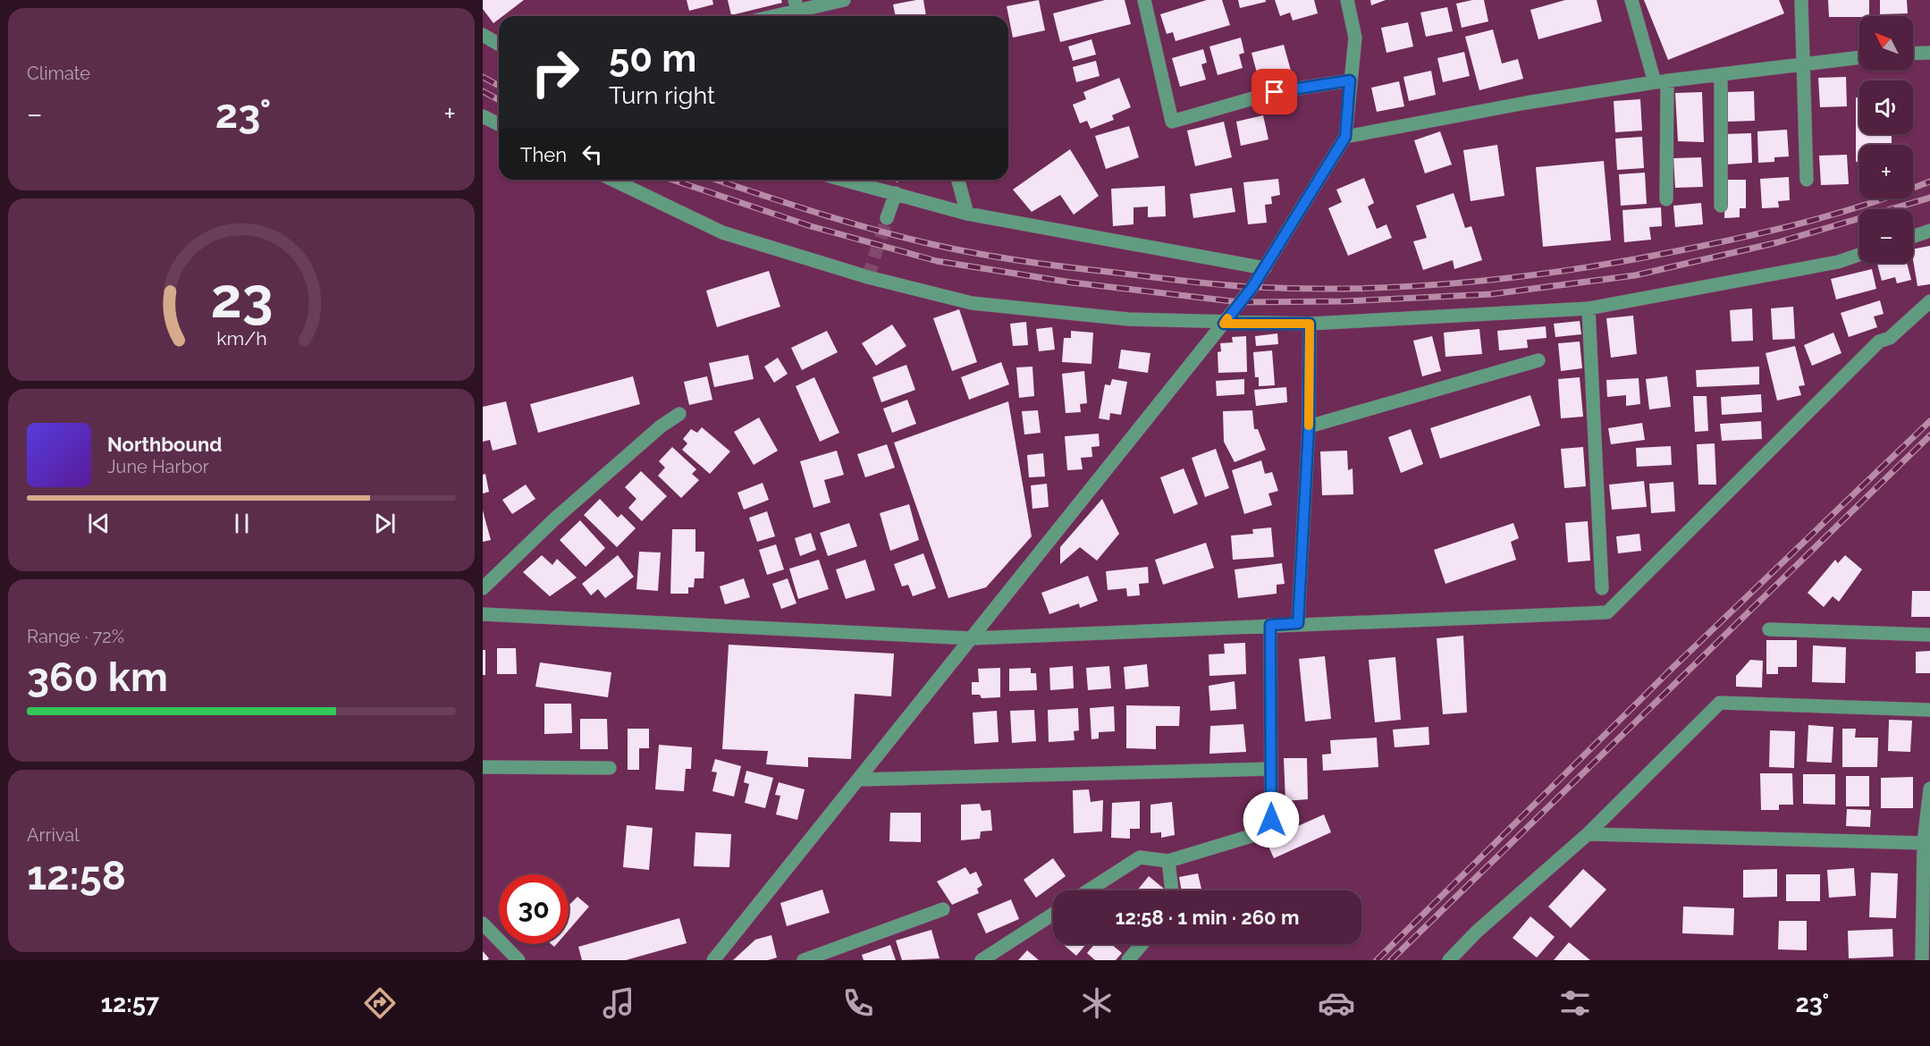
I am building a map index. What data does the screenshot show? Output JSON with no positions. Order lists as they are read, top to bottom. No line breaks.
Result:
{"north":"top left","page":{"tile":["Climate",["Range · 72%","360 km"],["Arrival","12:58"]],"map_buttons":["+","−"],"turn":["50 m","Turn right"],"heat":["−","23°","+"],"then":"Then","song":["Northbound","June Harbor"],"limit":"30","trip":"12:58 · 1 min · 260 m","tabs":["12:57","23°"],"gauge":["23","km/h"]}}
